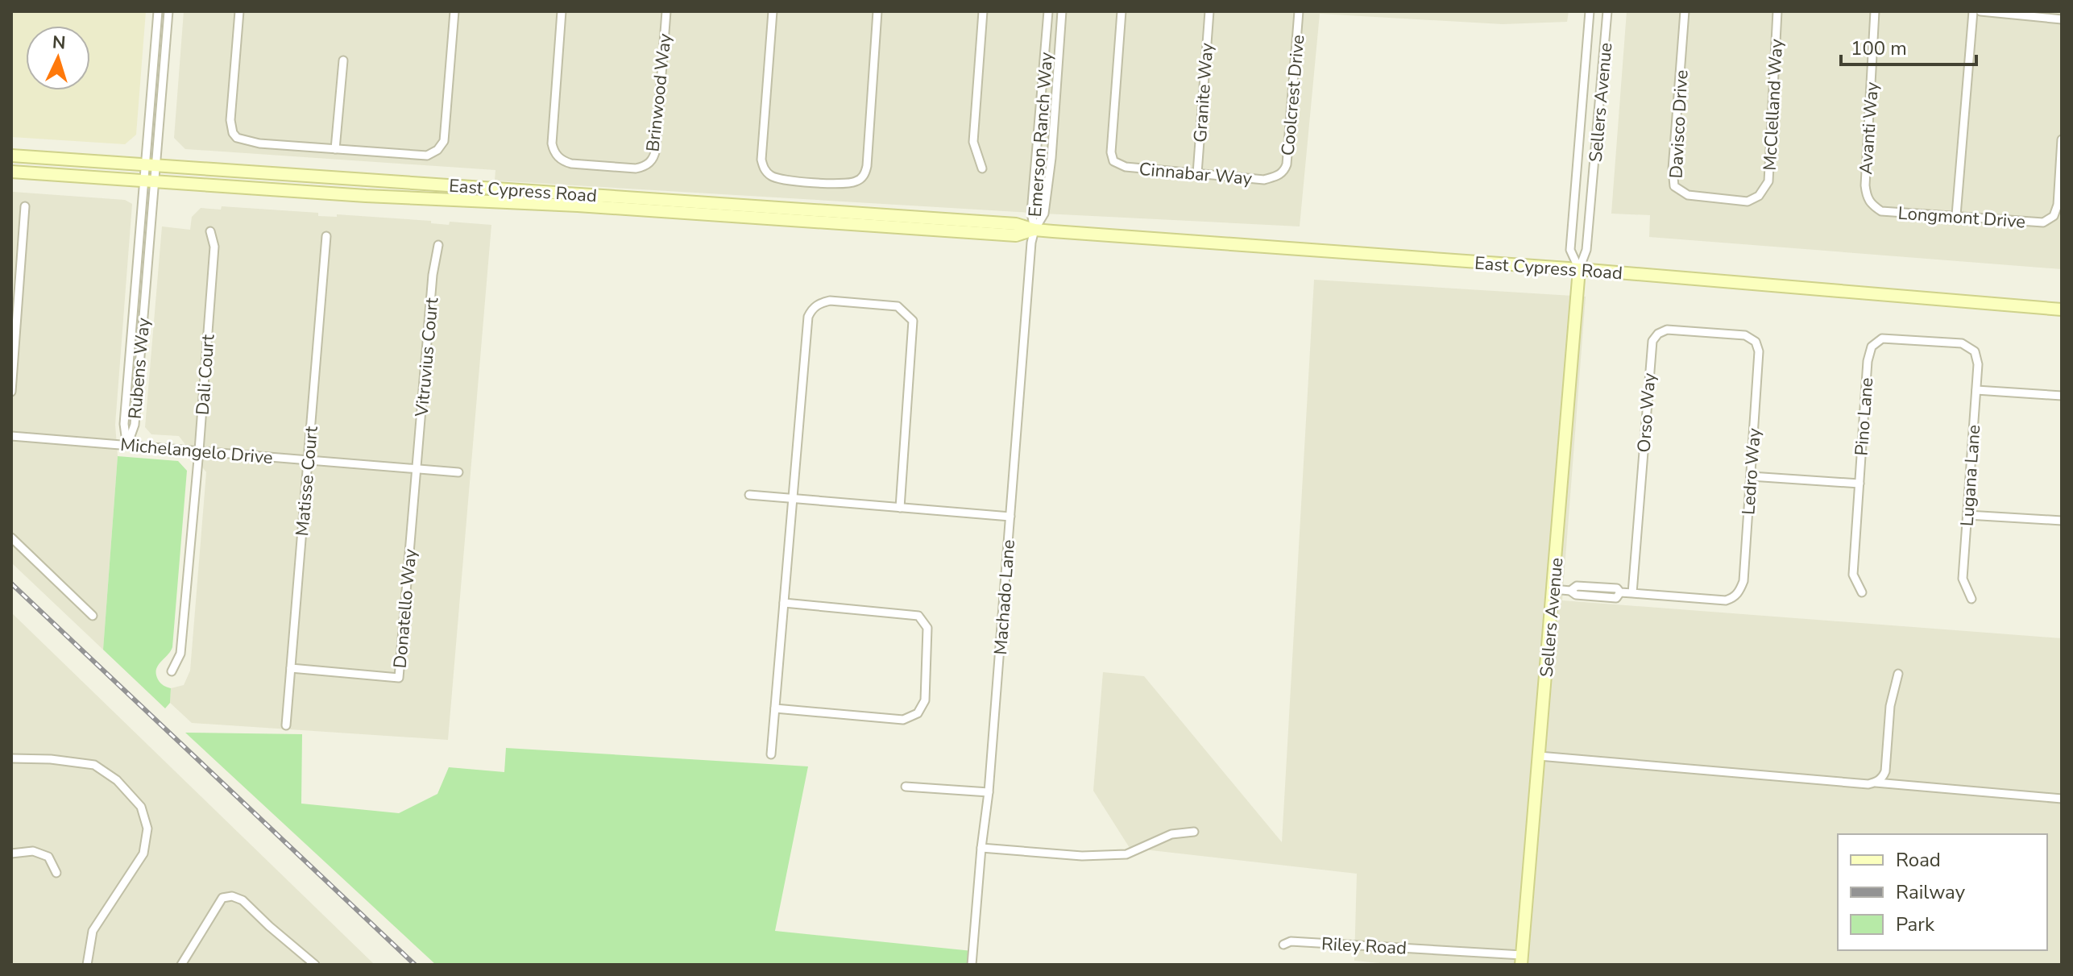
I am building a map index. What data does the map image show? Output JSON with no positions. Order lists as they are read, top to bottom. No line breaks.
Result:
{"streets":{"street":["Brinwood Way","Granite Way","Coolcrest Drive","Sellers Avenue","McClelland Way","Davisco Drive","Avanti Way","Emerson Ranch Way","Cinnabar Way","East Cypress Road","Longmont Drive","Vitruvius Court","Rubens Way","Dali Court","Orso Way","Pino Lane","Michelangelo Drive","Ledro Way","Lugana Lane","Matisse Court","Machado Lane","Donatello Way","Riley Road"]},"crossings":[["Granite Way","Cinnabar Way"],["Coolcrest Drive","Cinnabar Way"],["Sellers Avenue","East Cypress Road"],["Sellers Avenue","Riley Road"],["McClelland Way","Davisco Drive"],["Avanti Way","Longmont Drive"],["Emerson Ranch Way","East Cypress Road"],["Emerson Ranch Way","Machado Lane"],["East Cypress Road","Rubens Way"],["East Cypress Road","Machado Lane"],["Vitruvius Court","Michelangelo Drive"],["Vitruvius Court","Donatello Way"],["Rubens Way","Michelangelo Drive"],["Dali Court","Michelangelo Drive"],["Orso Way","Ledro Way"],["Pino Lane","Lugana Lane"],["Michelangelo Drive","Matisse Court"],["Michelangelo Drive","Donatello Way"],["Matisse Court","Donatello Way"]],"legend":["Road","Railway","Park"],"scale_bar":"100 m","north":"top"}
